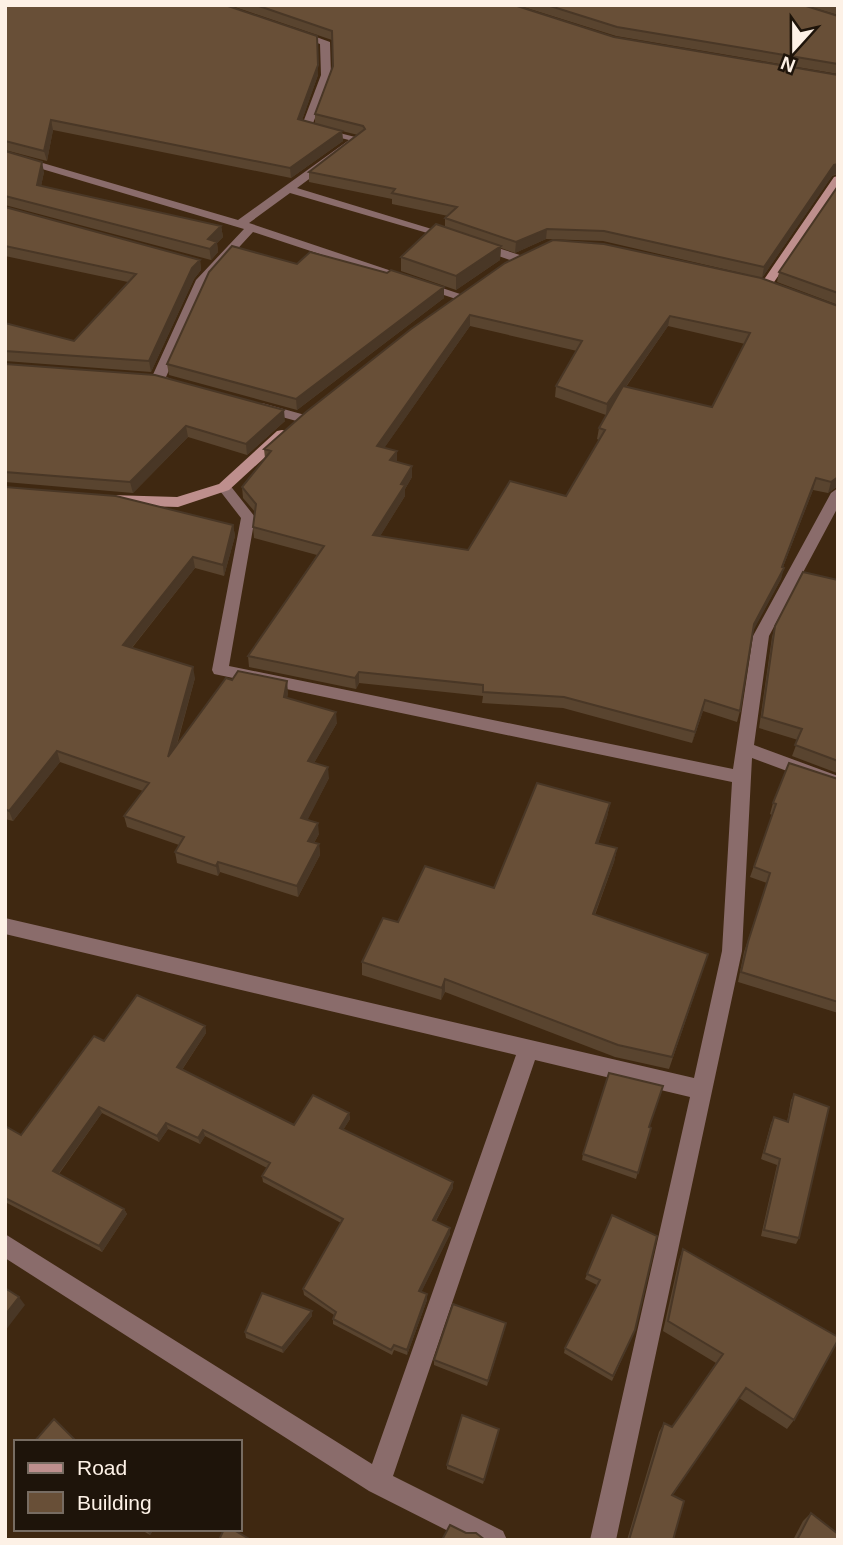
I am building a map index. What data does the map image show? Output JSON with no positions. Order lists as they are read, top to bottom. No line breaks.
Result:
{"legend":["Road","Building"],"north":"bottom"}
